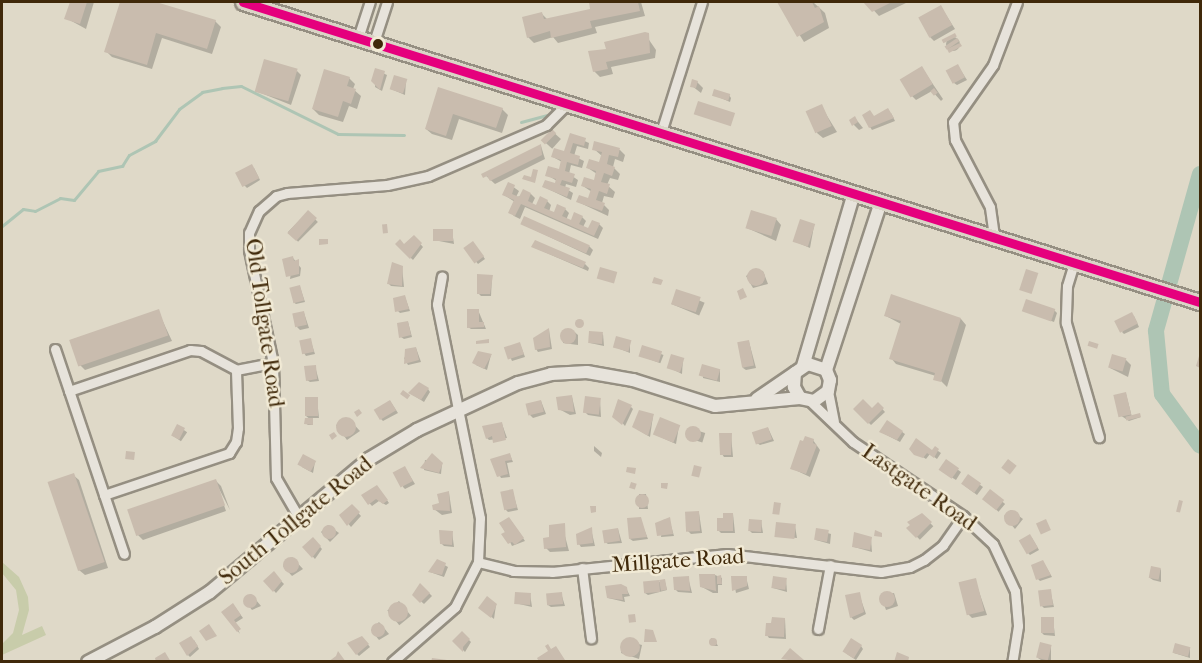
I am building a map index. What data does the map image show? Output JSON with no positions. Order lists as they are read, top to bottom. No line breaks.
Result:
{"streets":{"street":["Old Tollgate Road","Lastgate Road","South Tollgate Road","Millgate Road"]},"crossings":[["Old Tollgate Road","South Tollgate Road"],["Lastgate Road","South Tollgate Road"],["Lastgate Road","Millgate Road"]]}
